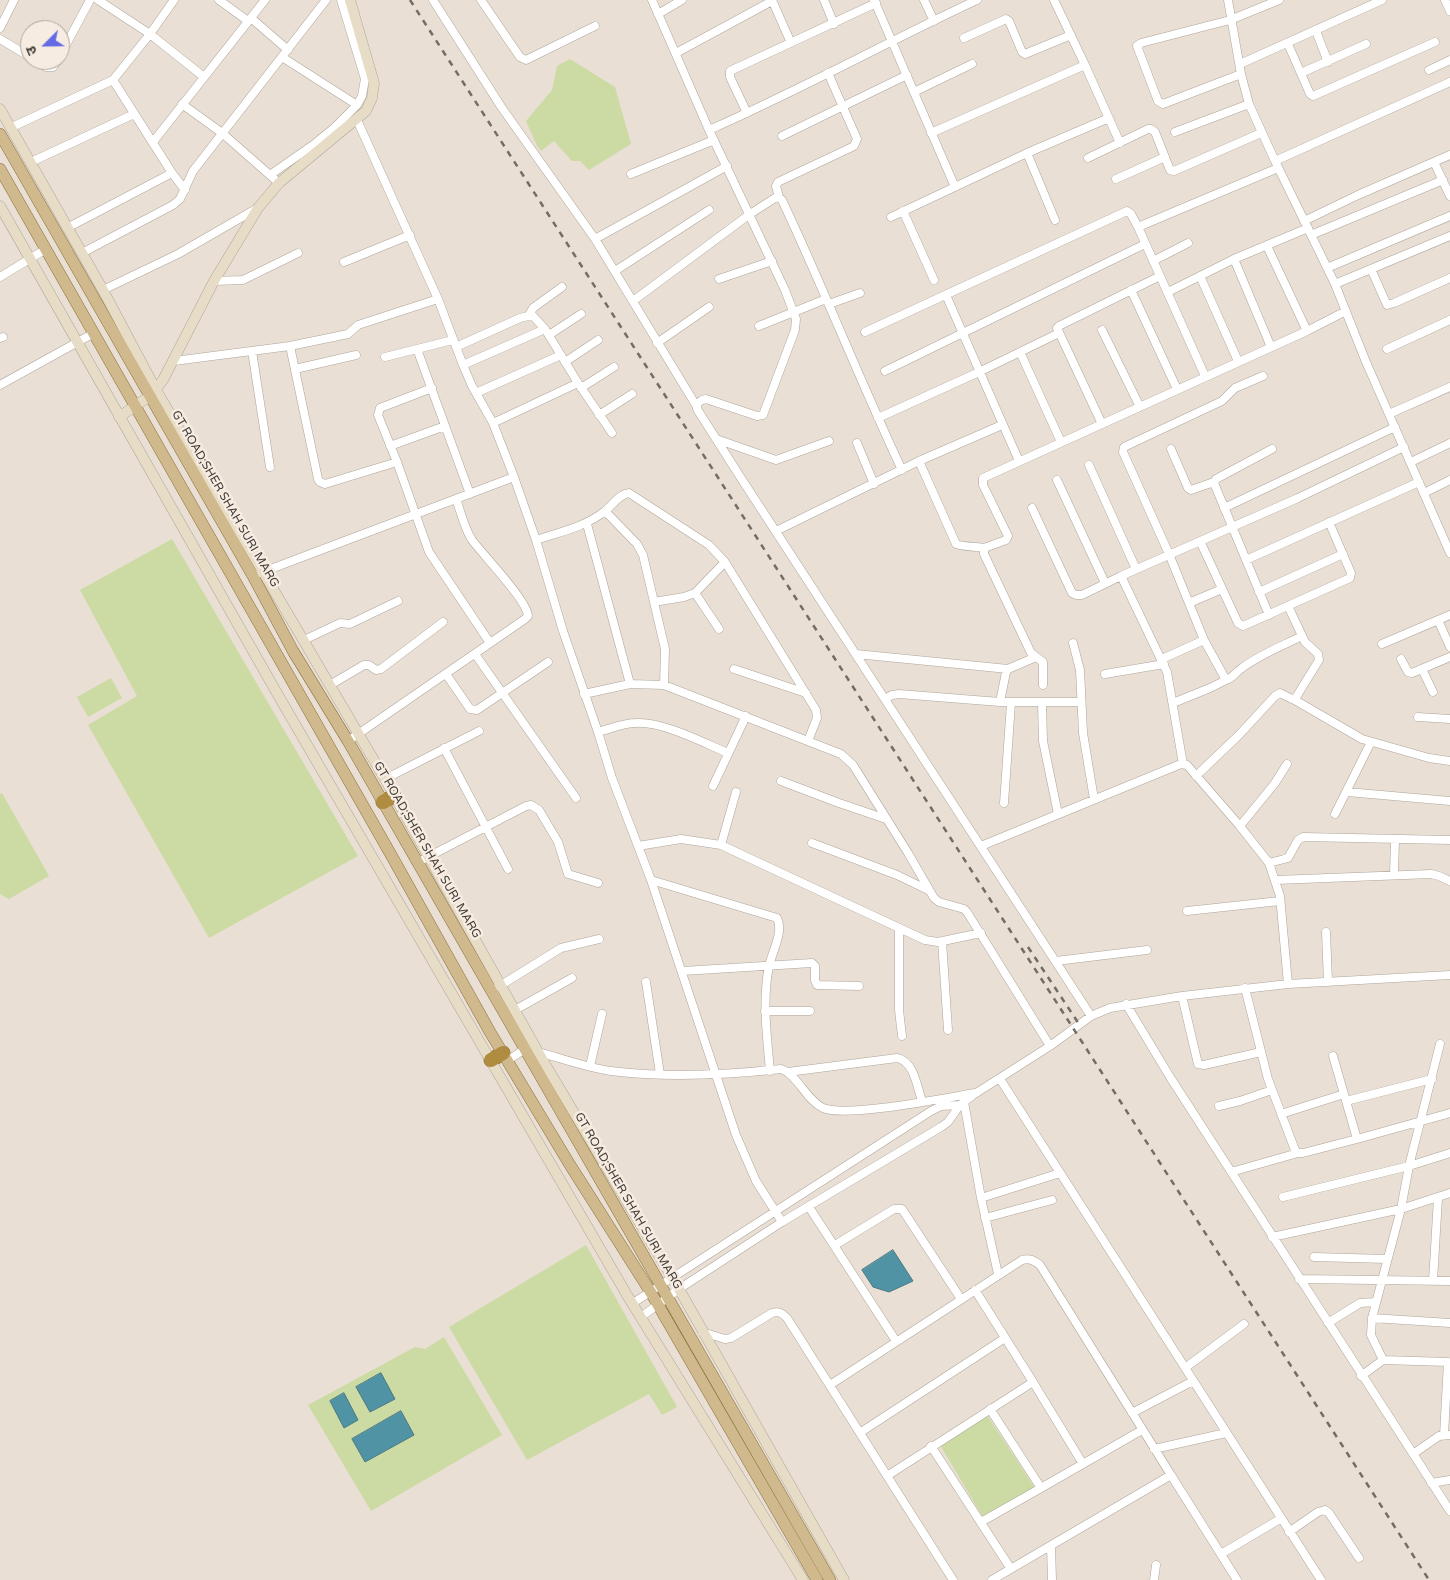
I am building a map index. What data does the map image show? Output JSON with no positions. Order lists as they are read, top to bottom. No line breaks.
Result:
{"streets":{"main road":["GT ROAD;SHER SHAH SURI MARG"]},"north":"bottom left"}
